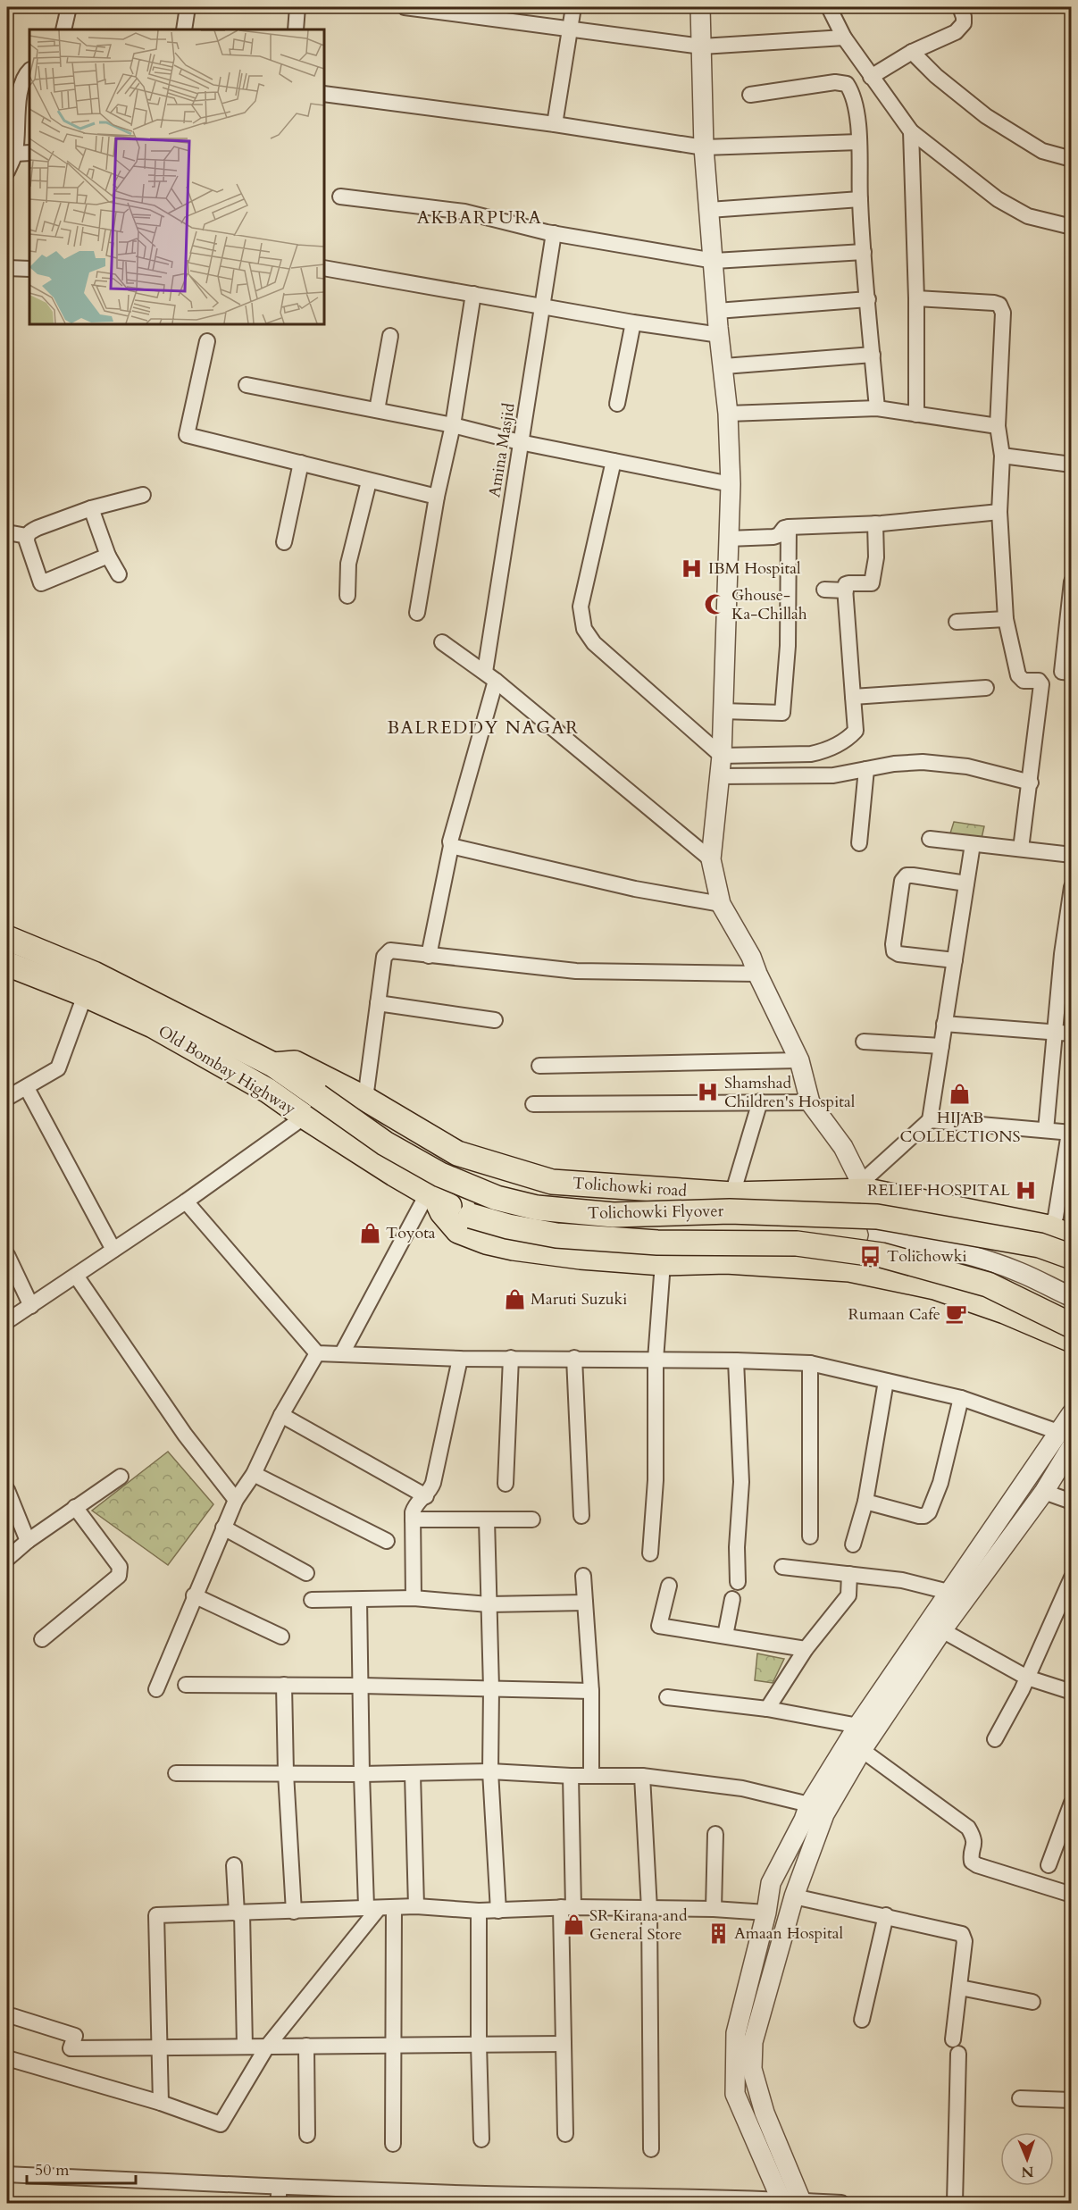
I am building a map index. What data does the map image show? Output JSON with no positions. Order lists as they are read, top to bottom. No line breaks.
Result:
{"streets":{"main road":["Old Bombay Highway","Tolichowki road","Tolichowki Flyover"],"street":["Amina Masjid"]},"crossings":[["Old Bombay Highway","Tolichowki road"],["Old Bombay Highway","Tolichowki Flyover"],["Tolichowki road","Tolichowki Flyover"]],"districts":["AKBARPURA","BALREDDY NAGAR"],"places":{"hospital":["IBM Hospital","Shamshad Children's Hospital","RELIEF HOSPITAL"],"mosque":["Ghouse- Ka-Chillah"],"shop":["HIJAB COLLECTIONS","Toyota","Maruti Suzuki","SR Kirana and General Store"],"bus stop":["Tolichowki"],"cafe":["Rumaan Cafe"],"building":["Amaan Hospital"]},"scale_bar":"50 m","north":"bottom"}
